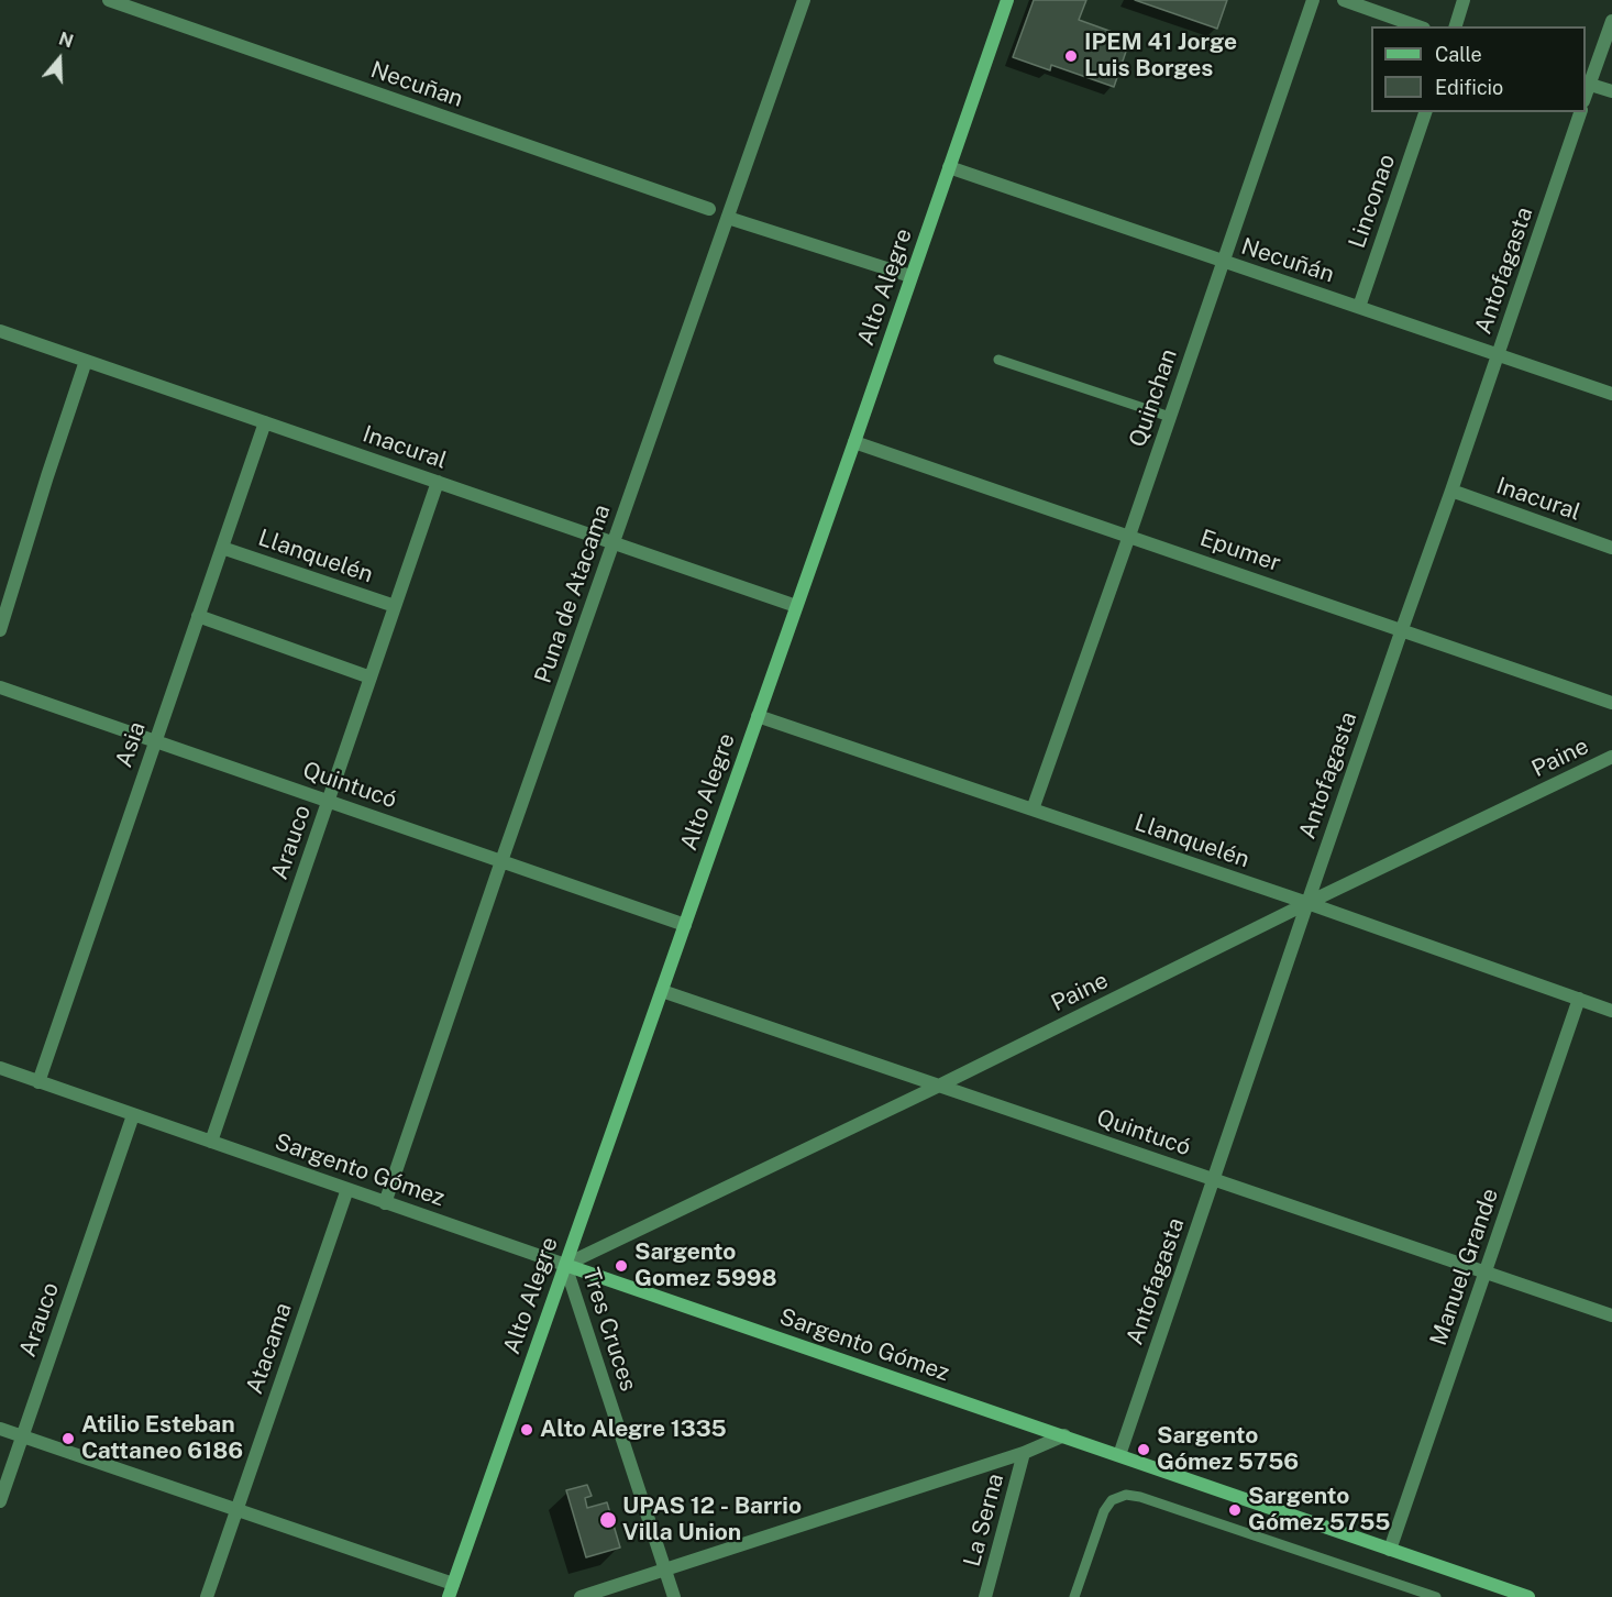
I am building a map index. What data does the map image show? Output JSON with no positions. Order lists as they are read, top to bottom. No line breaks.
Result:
{"streets":{"main road":["Alto Alegre","Sargento Gómez"],"street":["Necuñan","Linconao","Necuñán","Antofagasta","Quinchan","Inacural","Epumer","Llanquelén","Puna de Atacama","Asia","Paine","Quintucó","Arauco","Manuel Grande","Tres Cruces","Atacama","La Serna"]},"crossings":[["Linconao","Necuñán"],["Necuñán","Antofagasta"],["Necuñán","Alto Alegre"],["Necuñán","Quinchan"],["Antofagasta","Inacural"],["Antofagasta","Epumer"],["Antofagasta","Llanquelén"],["Antofagasta","Paine"],["Antofagasta","Quintucó"],["Antofagasta","Sargento Gómez"],["Alto Alegre","Inacural"],["Alto Alegre","Epumer"],["Alto Alegre","Llanquelén"],["Alto Alegre","Paine"],["Alto Alegre","Quintucó"],["Alto Alegre","Sargento Gómez"],["Alto Alegre","Tres Cruces"],["Quinchan","Epumer"],["Quinchan","Llanquelén"],["Inacural","Puna de Atacama"],["Inacural","Asia"],["Inacural","Arauco"],["Llanquelén","Asia"],["Llanquelén","Paine"],["Llanquelén","Arauco"],["Llanquelén","Manuel Grande"],["Puna de Atacama","Quintucó"],["Puna de Atacama","Sargento Gómez"],["Asia","Quintucó"],["Asia","Sargento Gómez"],["Paine","Quintucó"],["Paine","Sargento Gómez"],["Paine","Tres Cruces"],["Quintucó","Arauco"],["Quintucó","Manuel Grande"],["Arauco","Sargento Gómez"],["Sargento Gómez","Manuel Grande"],["Sargento Gómez","Tres Cruces"],["Sargento Gómez","Atacama"]],"places":["IPEM 41 Jorge Luis Borges","Sargento Gomez 5998","Alto Alegre 1335","Atilio Esteban Cattaneo 6186","Sargento Gómez 5756","Sargento Gómez 5755","UPAS 12 - Barrio Villa Union"],"legend":["Calle","Edificio"],"north":"top"}
